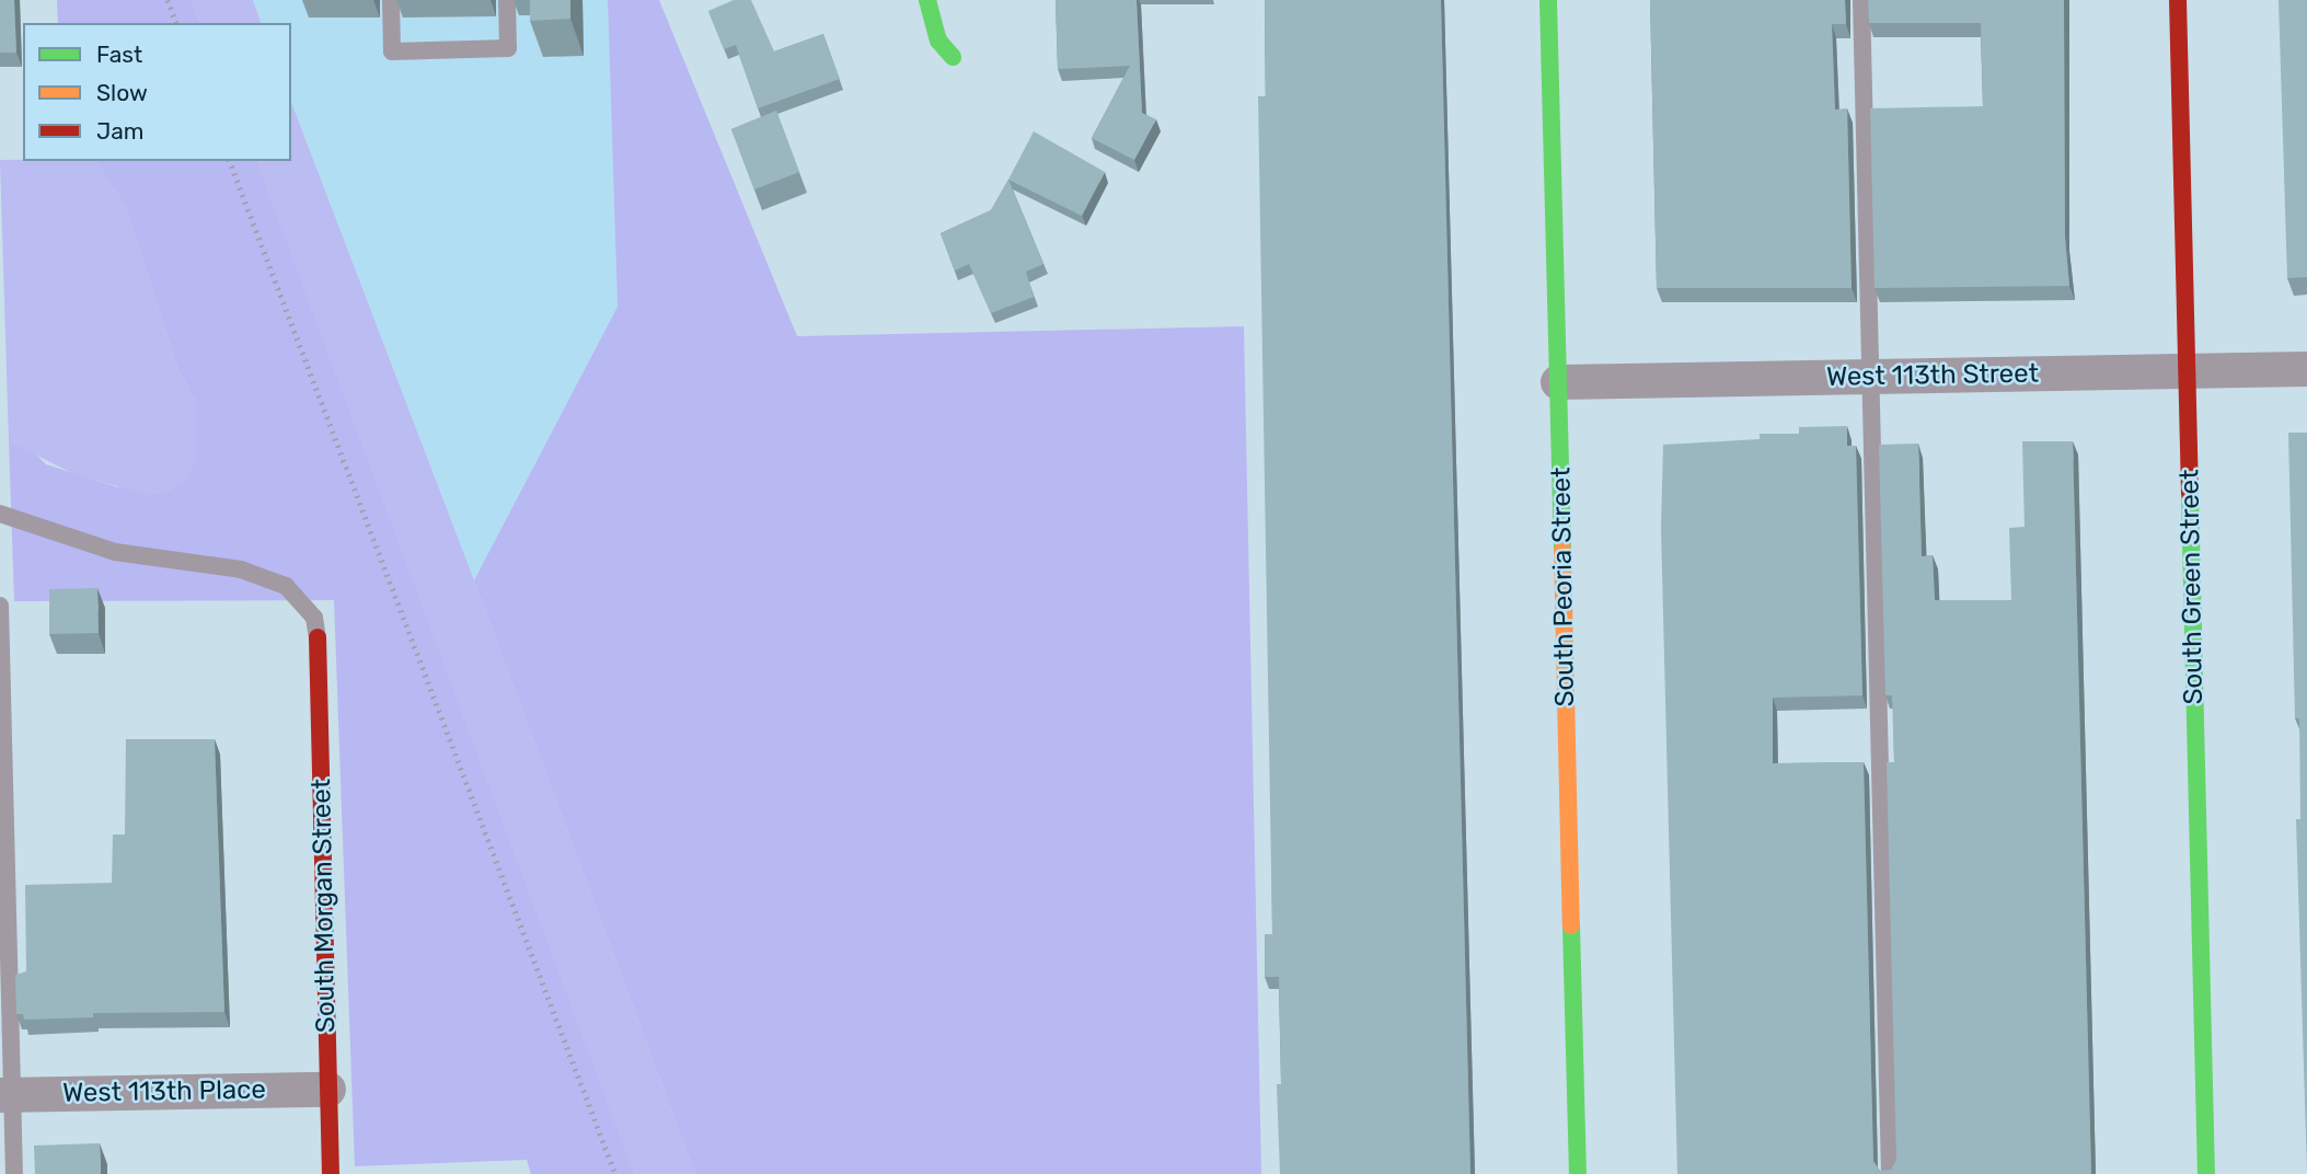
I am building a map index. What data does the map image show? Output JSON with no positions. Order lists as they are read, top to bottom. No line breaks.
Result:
{"streets":{"street":["West 113th Street","South Peoria Street","South Green Street","South Morgan Street","West 113th Place"]},"crossings":[["West 113th Street","South Peoria Street"],["West 113th Street","South Green Street"],["South Morgan Street","West 113th Place"]],"legend":["Fast","Slow","Jam"]}
